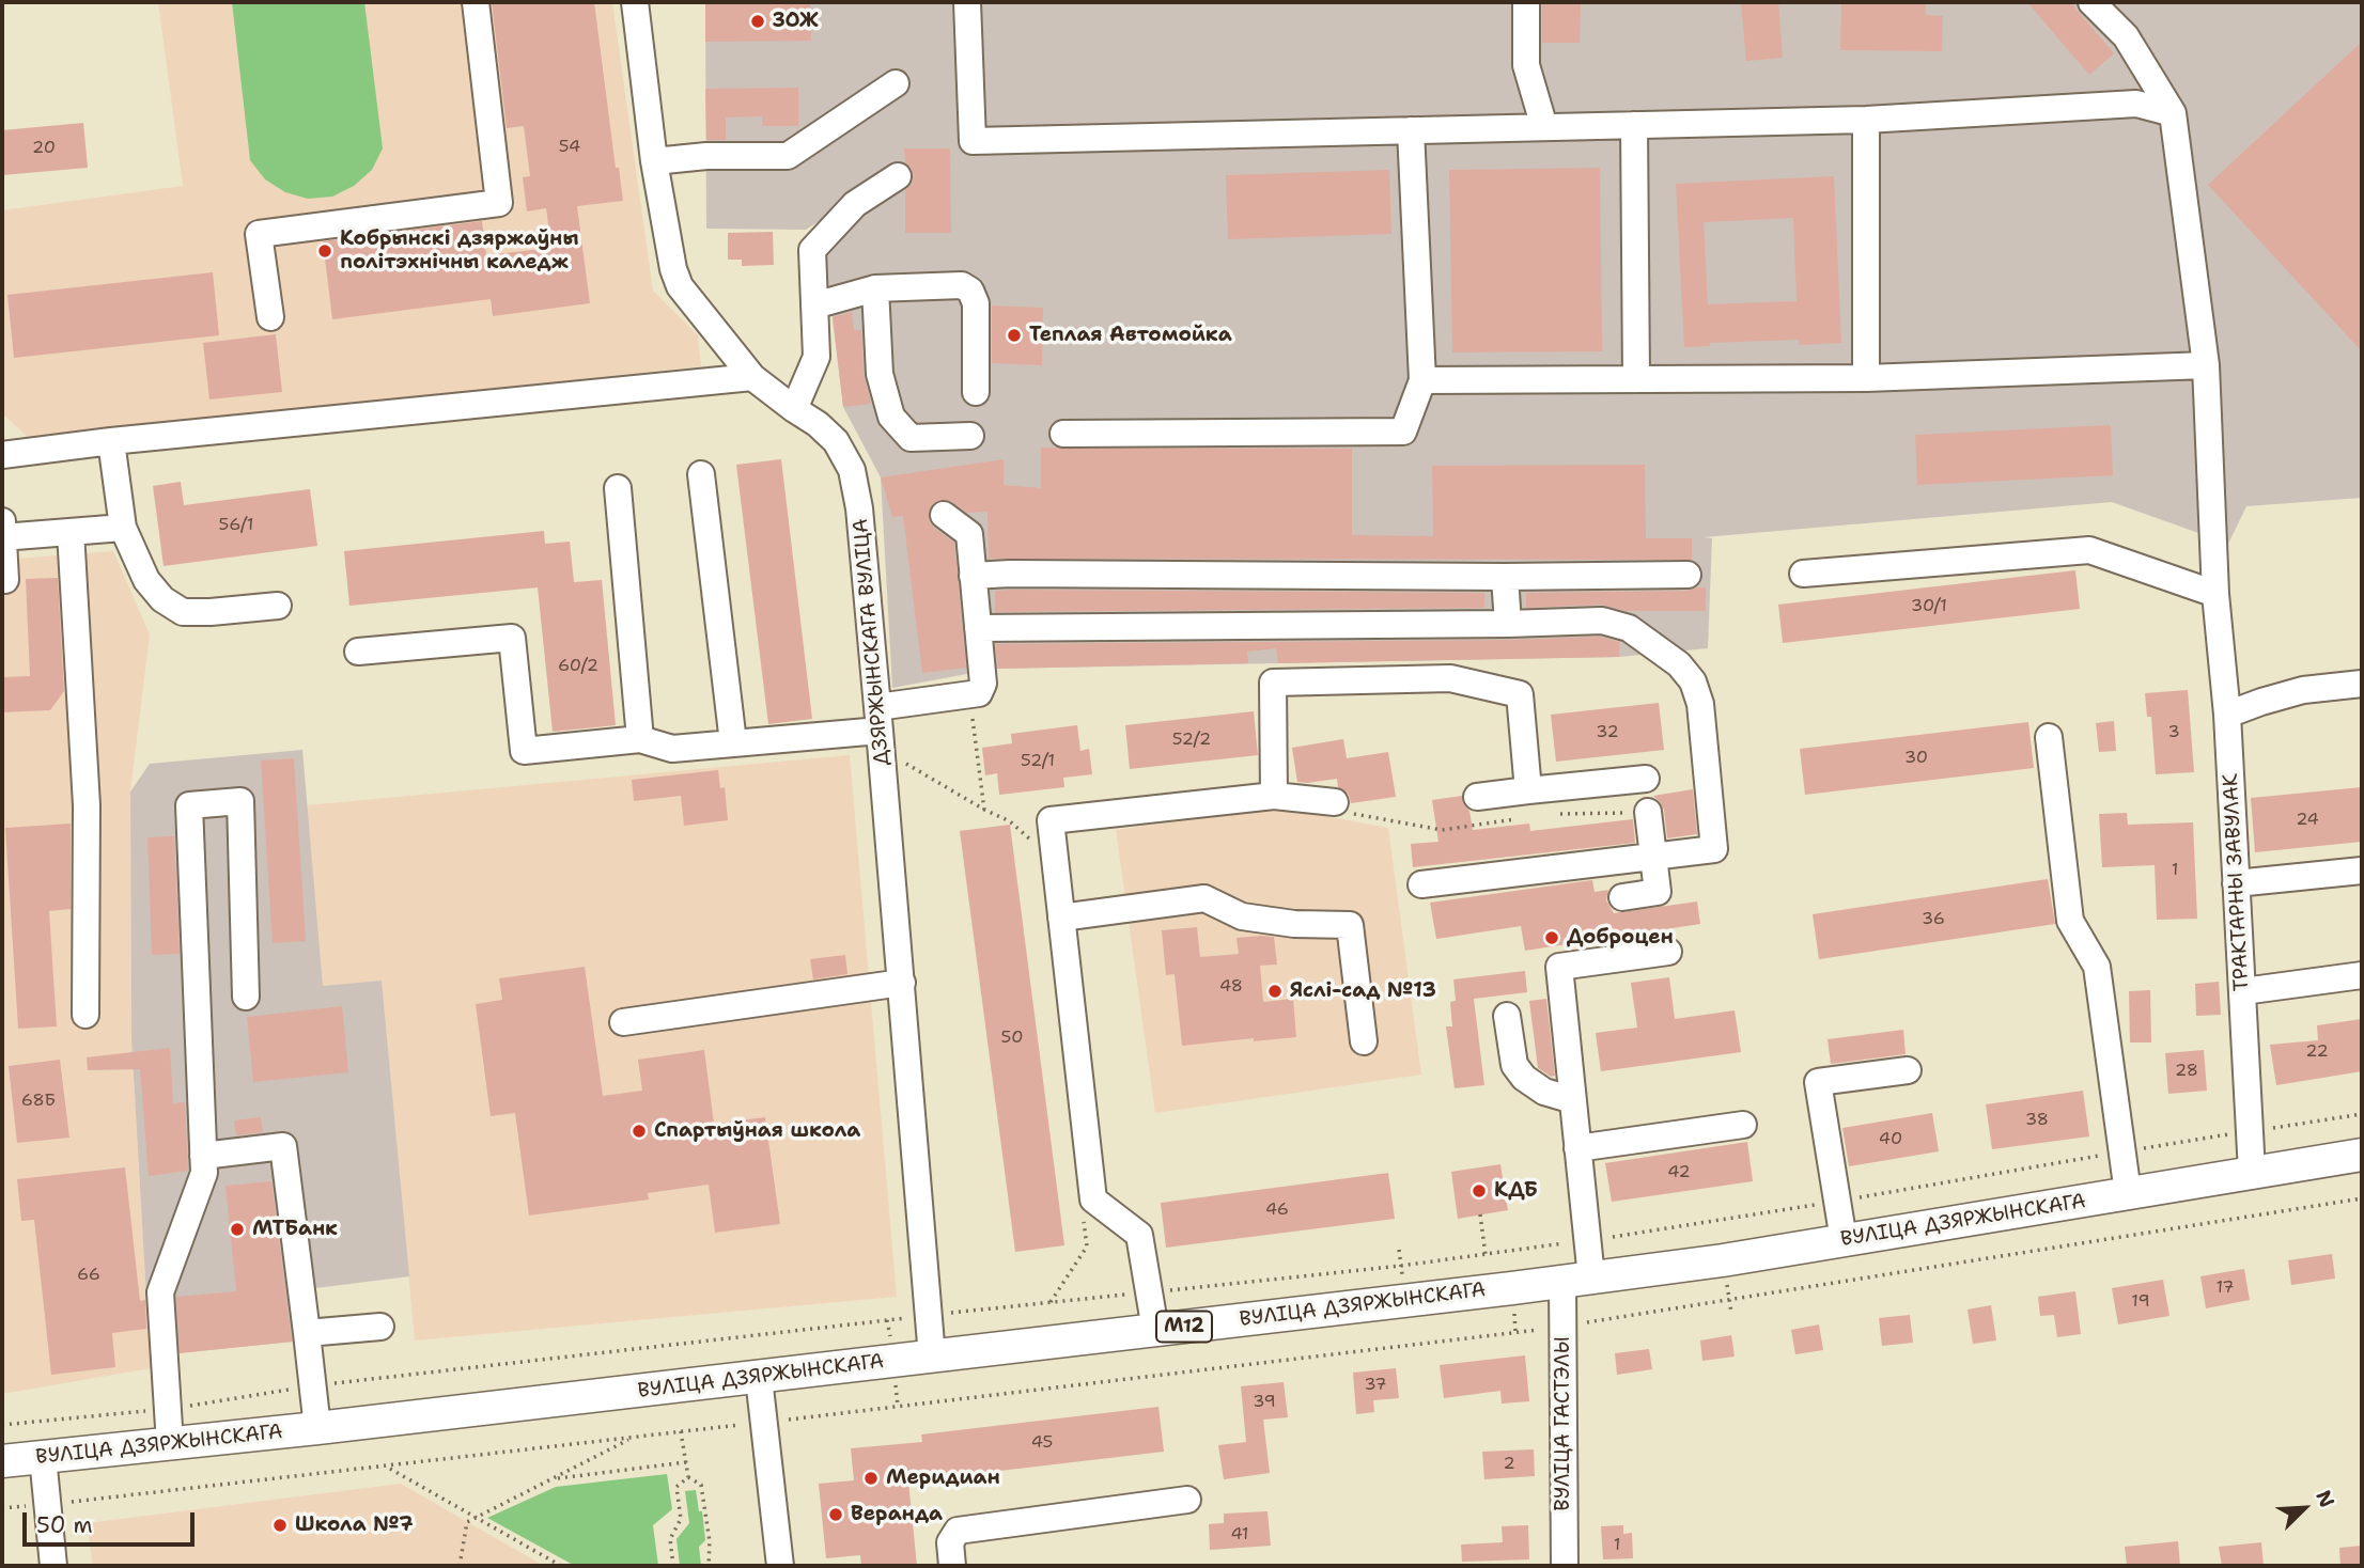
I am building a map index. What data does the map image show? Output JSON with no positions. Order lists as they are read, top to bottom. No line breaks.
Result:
{"streets":{"main road":["ВУЛІЦА ДЗЯРЖЫНСКАГА","М12"],"street":["ДЗЯРЖЫНСКАГА ВУЛІЦА","ТРАКТАРНЫ ЗАВУЛАК","ВУЛІЦА ГАСТЭЛЫ"]},"crossings":[["ДЗЯРЖЫНСКАГА ВУЛІЦА","ВУЛІЦА ДЗЯРЖЫНСКАГА"],["ТРАКТАРНЫ ЗАВУЛАК","ВУЛІЦА ДЗЯРЖЫНСКАГА"],["ВУЛІЦА ДЗЯРЖЫНСКАГА","ВУЛІЦА ГАСТЭЛЫ"]],"places":["ЗОЖ","Кобрынскі дзяржаўны політэхнічны каледж","Теплая Автомойка","Доброцен","Яслі-сад №13","Спартыўная школа","КДБ","МТБанк","Меридиан","Веранда","Школа №7"],"house_numbers":["54","20","56/1","30/1","60/2","32","3","52/2","30","52/1","24","1","36","48","50","22","28","68Б","38","40","42","46","66","17","19","37","39","45","2","41","1"],"scale_bar":"50 m","north":"top right"}
